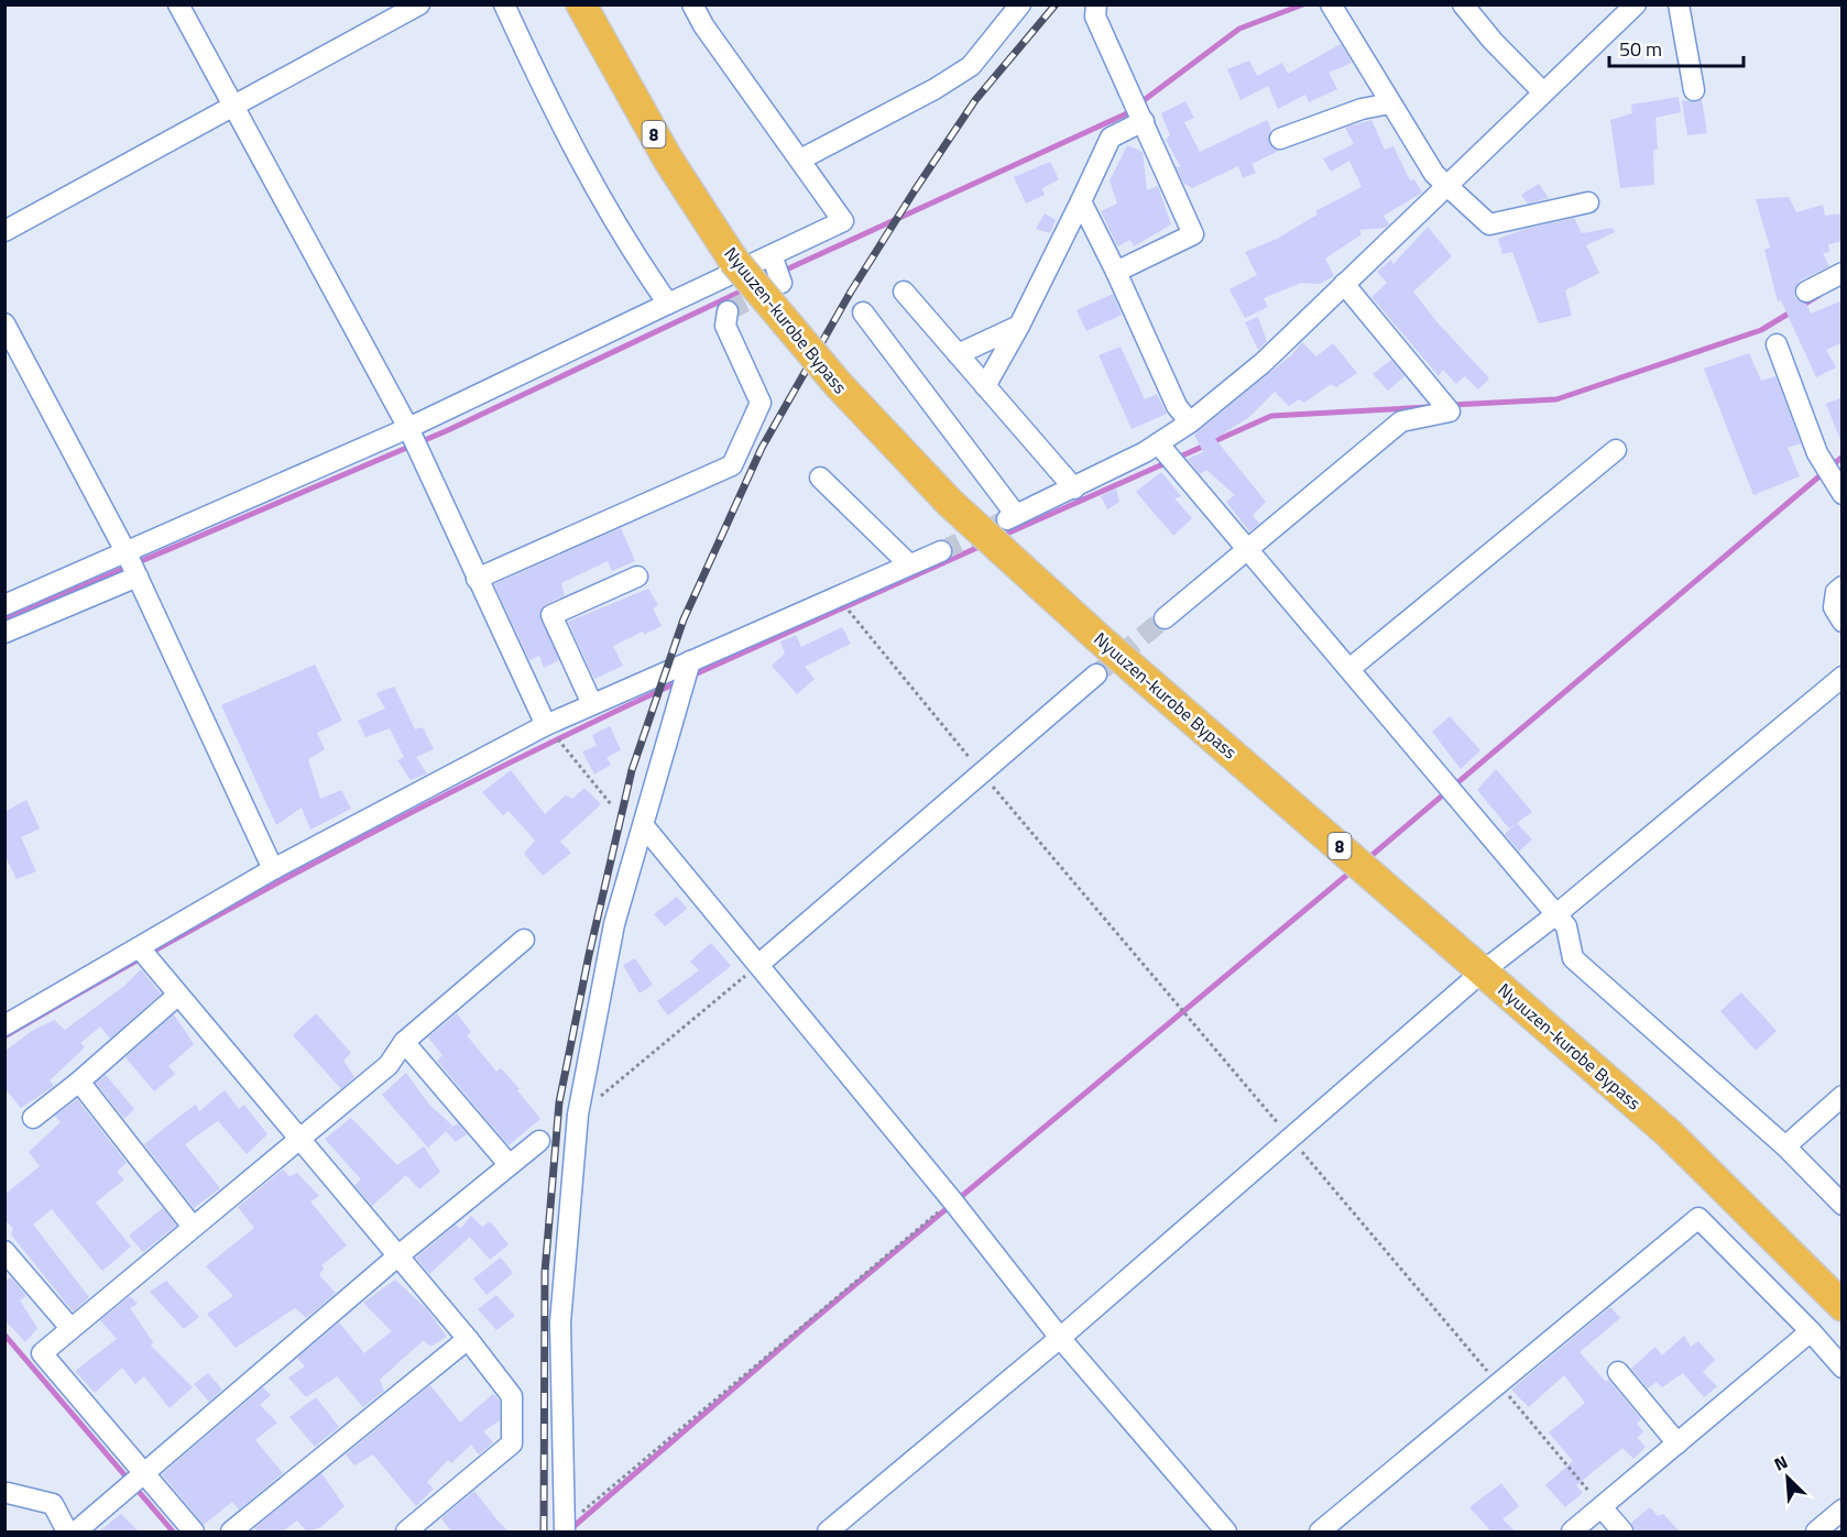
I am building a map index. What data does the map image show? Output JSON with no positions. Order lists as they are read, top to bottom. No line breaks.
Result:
{"streets":{"highway":["8","Nyuuzen-kurobe Bypass"]},"scale_bar":"50 m","north":"top left"}
